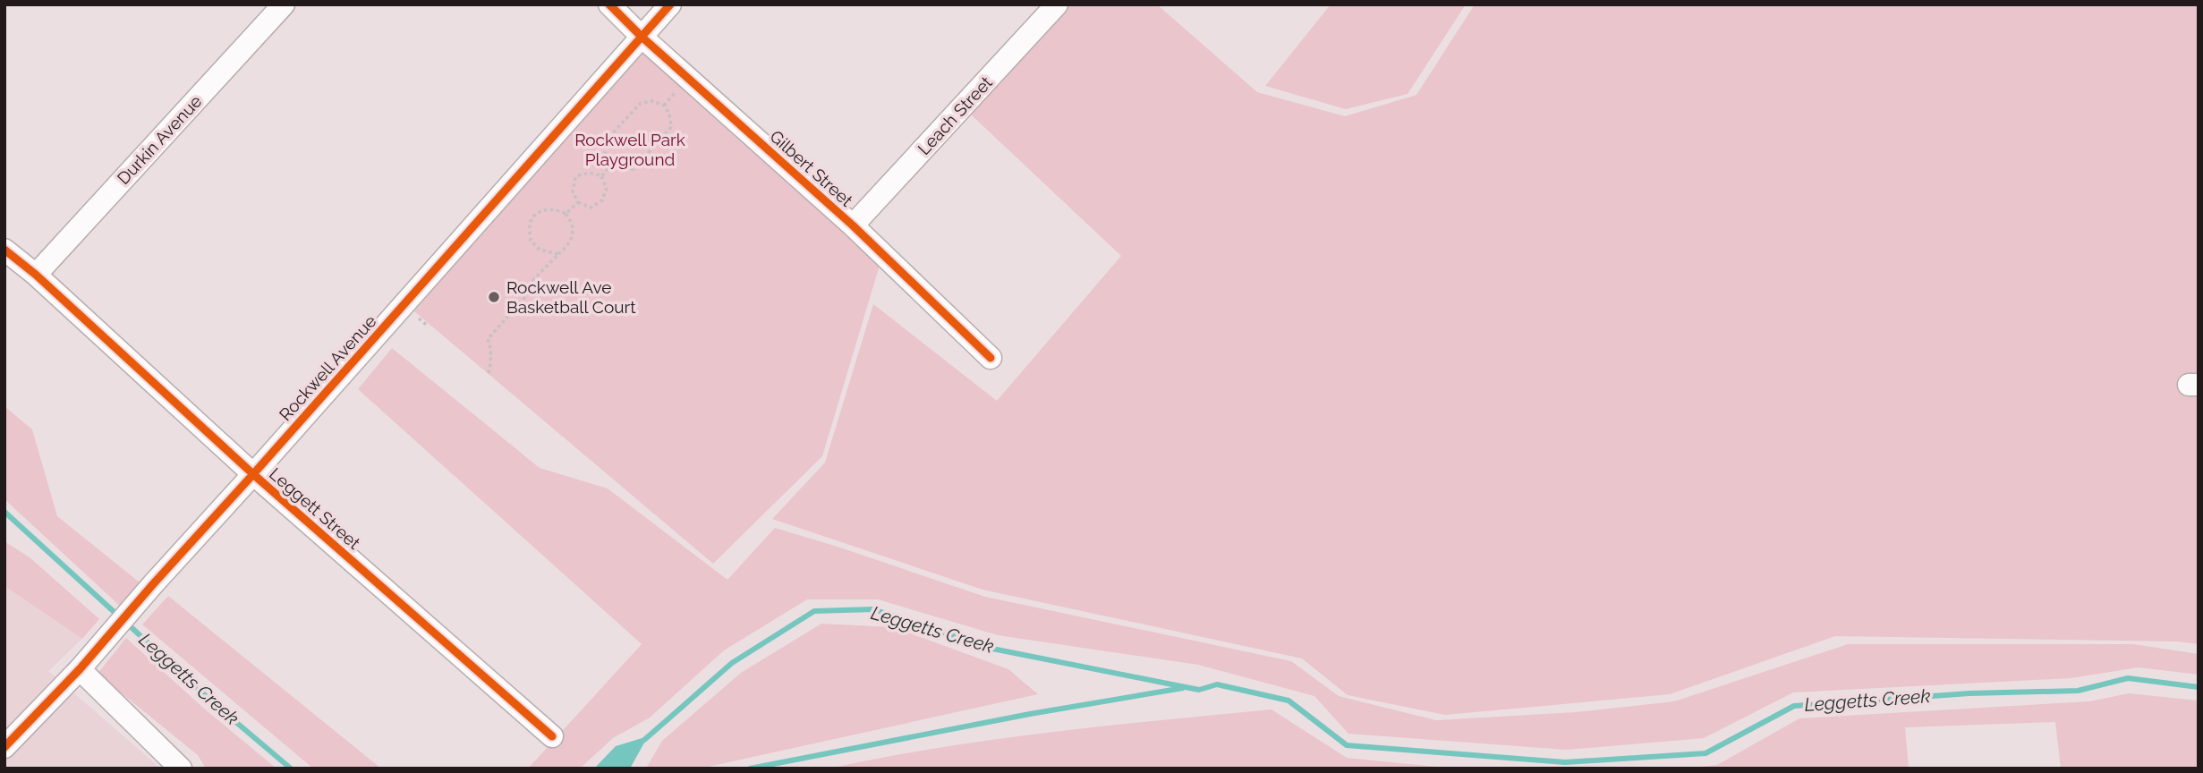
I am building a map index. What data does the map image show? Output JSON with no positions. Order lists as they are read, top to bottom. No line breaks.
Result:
{"streets":{"street":["Leach Street","Durkin Avenue","Gilbert Street","Rockwell Avenue","Leggett Street"]},"crossings":[["Leach Street","Gilbert Street"],["Durkin Avenue","Leggett Street"],["Gilbert Street","Rockwell Avenue"],["Rockwell Avenue","Leggett Street"]],"water":["Leggetts Creek"],"parks":["Rockwell Park Playground"],"places":["Rockwell Ave Basketball Court"]}
